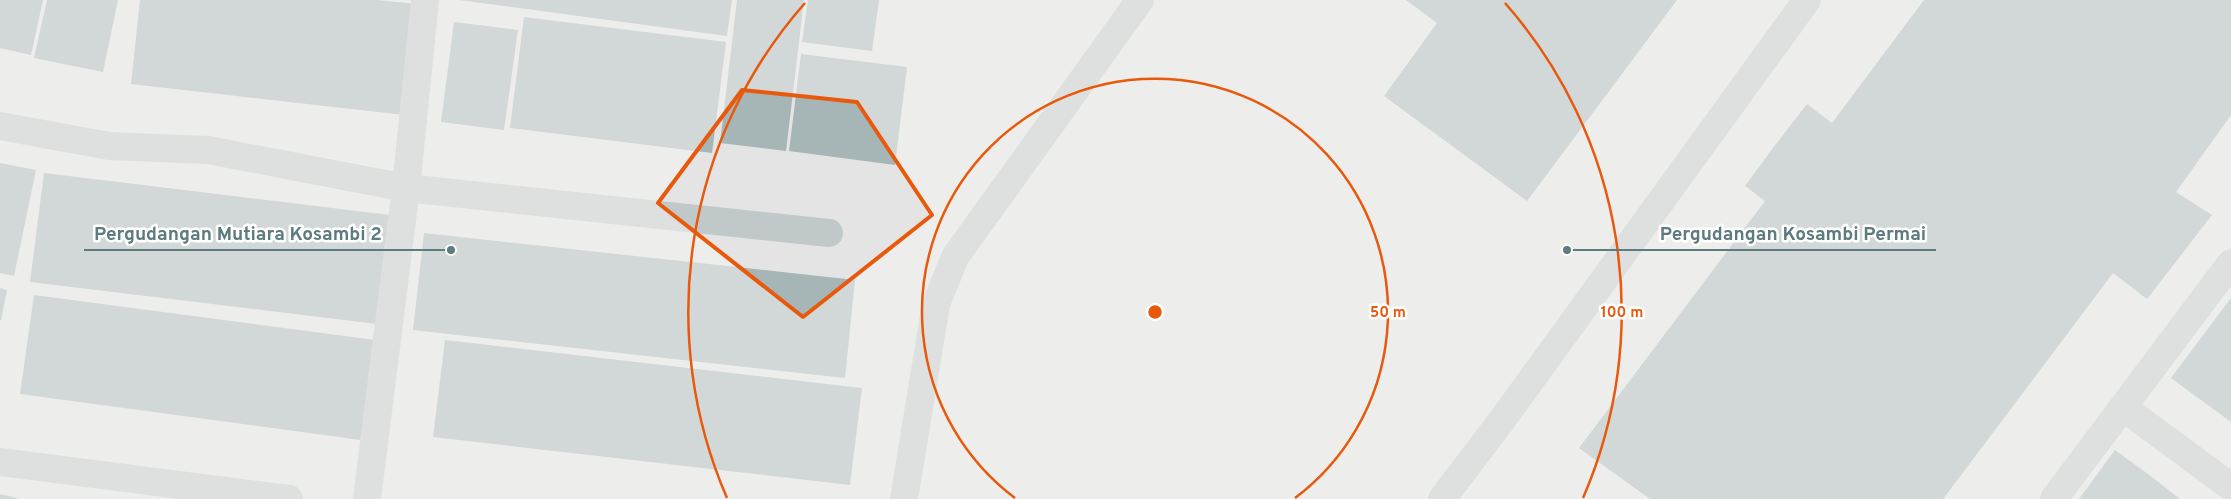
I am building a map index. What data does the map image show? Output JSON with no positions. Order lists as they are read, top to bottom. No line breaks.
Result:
{"places":["Pergudangan Mutiara Kosambi 2","Pergudangan Kosambi Permai"],"rings":["50 m","100 m"]}
